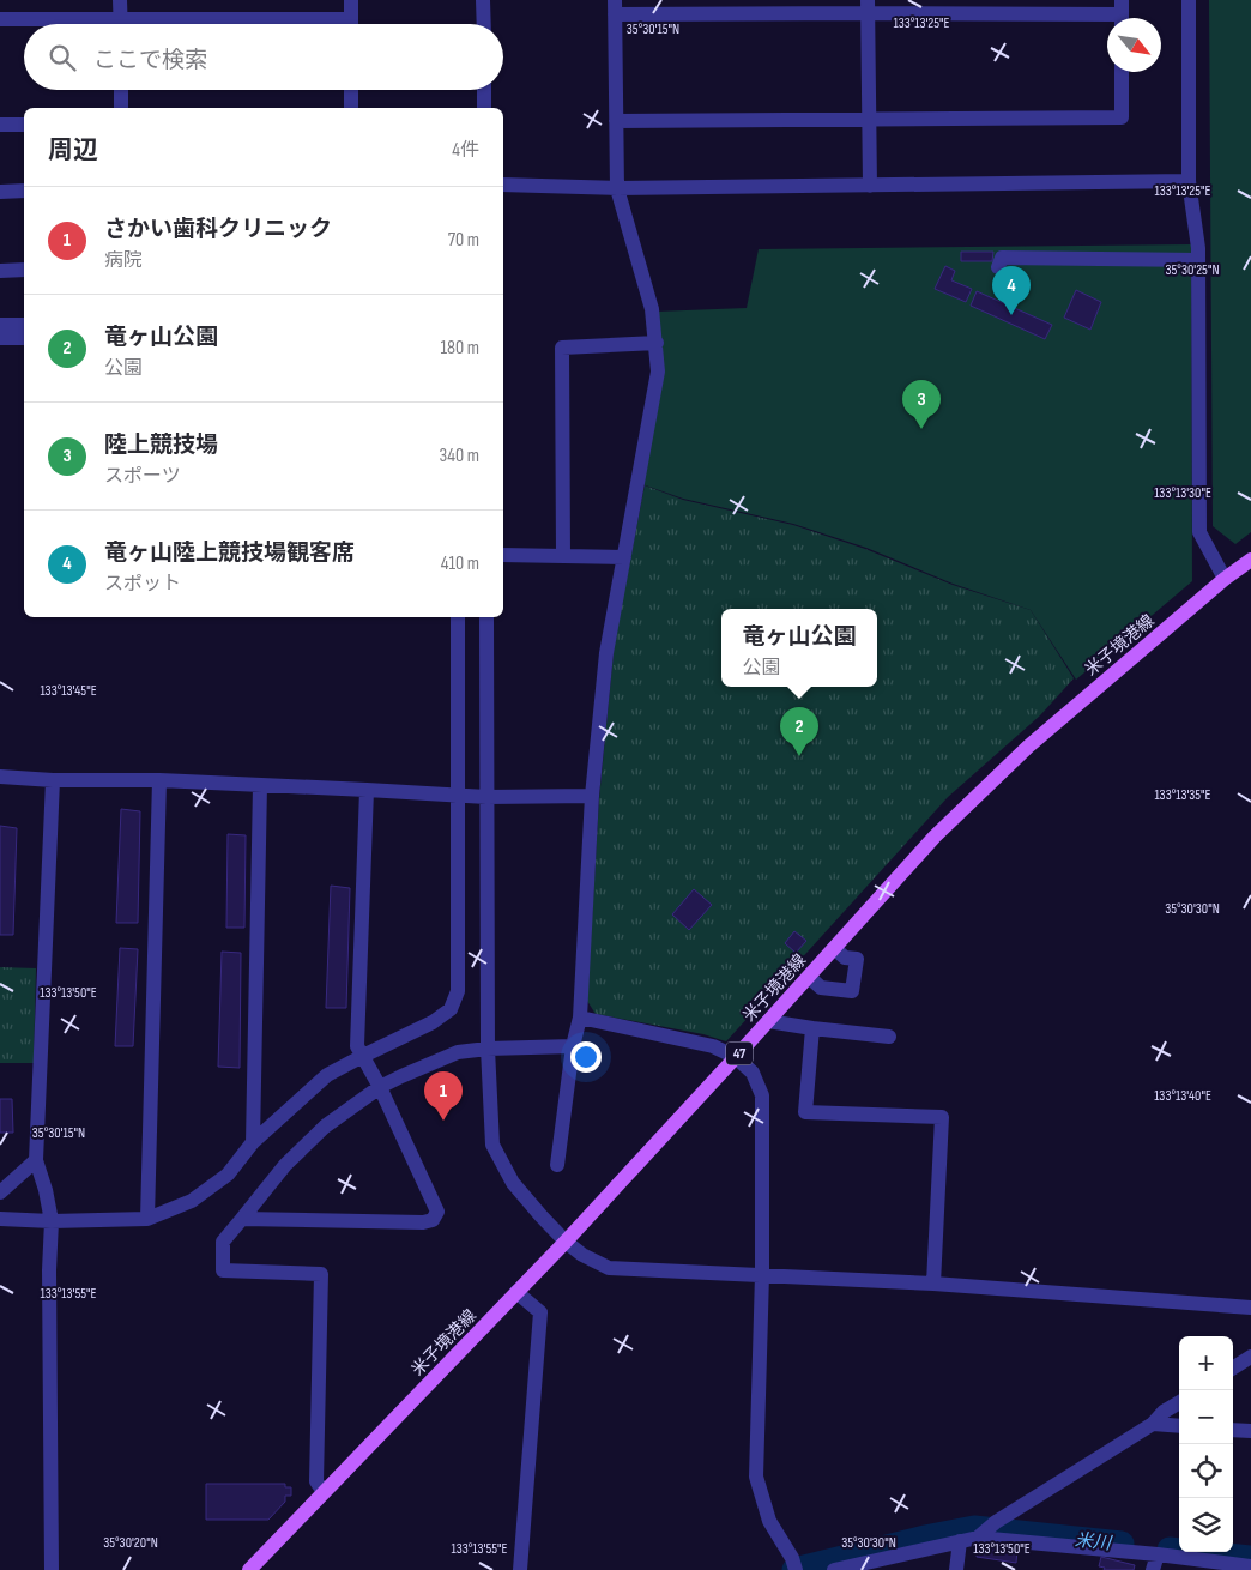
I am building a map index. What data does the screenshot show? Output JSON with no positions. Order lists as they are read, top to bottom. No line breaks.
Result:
{"streets":{"main road":["米子境港線","47"]},"water":["米川"],"north":"bottom right","page":{"search":"ここで検索","heading":["周辺","4件"],"list":[{"mark":"1","name":"さかい歯科クリニック","note":"病院","value":"70 m"},{"mark":"2","name":"竜ヶ山公園","note":"公園","value":"180 m"},{"mark":"3","name":"陸上競技場","note":"スポーツ","value":"340 m"},{"mark":"4","name":"竜ヶ山陸上競技場観客席","note":"スポット","value":"410 m"}],"pins":["4","3","2","1"],"popup":["竜ヶ山公園","公園"],"map_buttons":["+","−"]},"coordinates":["133°13'25\"E","35°30'15\"N","35°30'25\"N","133°13'30\"E","133°13'45\"E","133°13'35\"E","35°30'30\"N","133°13'50\"E","133°13'40\"E","133°13'55\"E","35°30'20\"N"]}
